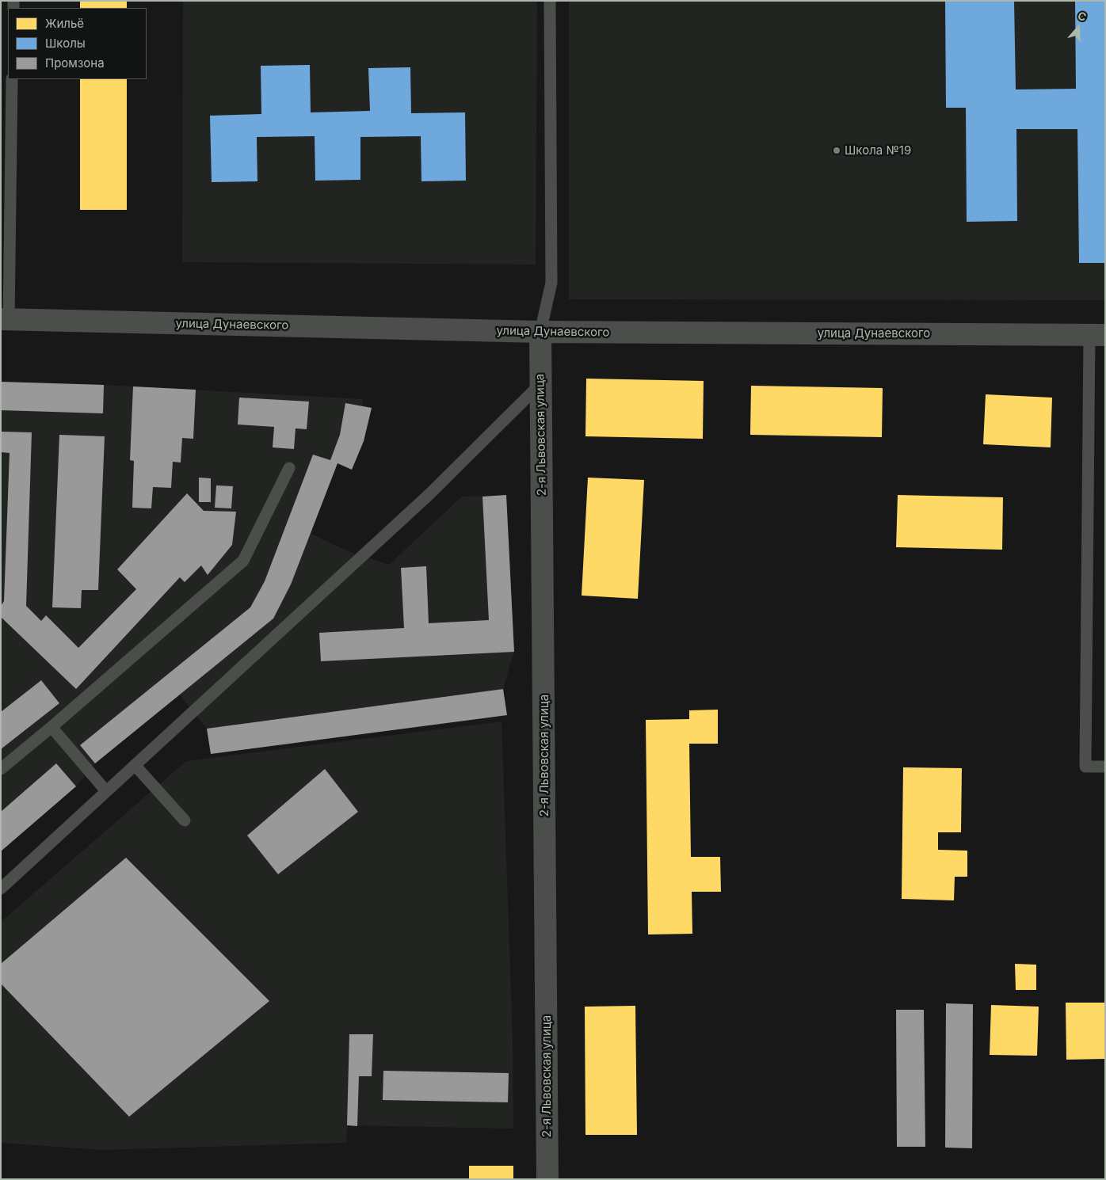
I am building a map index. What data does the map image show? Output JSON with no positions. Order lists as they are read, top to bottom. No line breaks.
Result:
{"streets":{"street":["улица Дунаевского","2-я Львовская улица"]},"crossings":[["улица Дунаевского","2-я Львовская улица"]],"places":["Школа №19"],"legend":["Жильё","Школы","Промзона"],"north":"top"}
